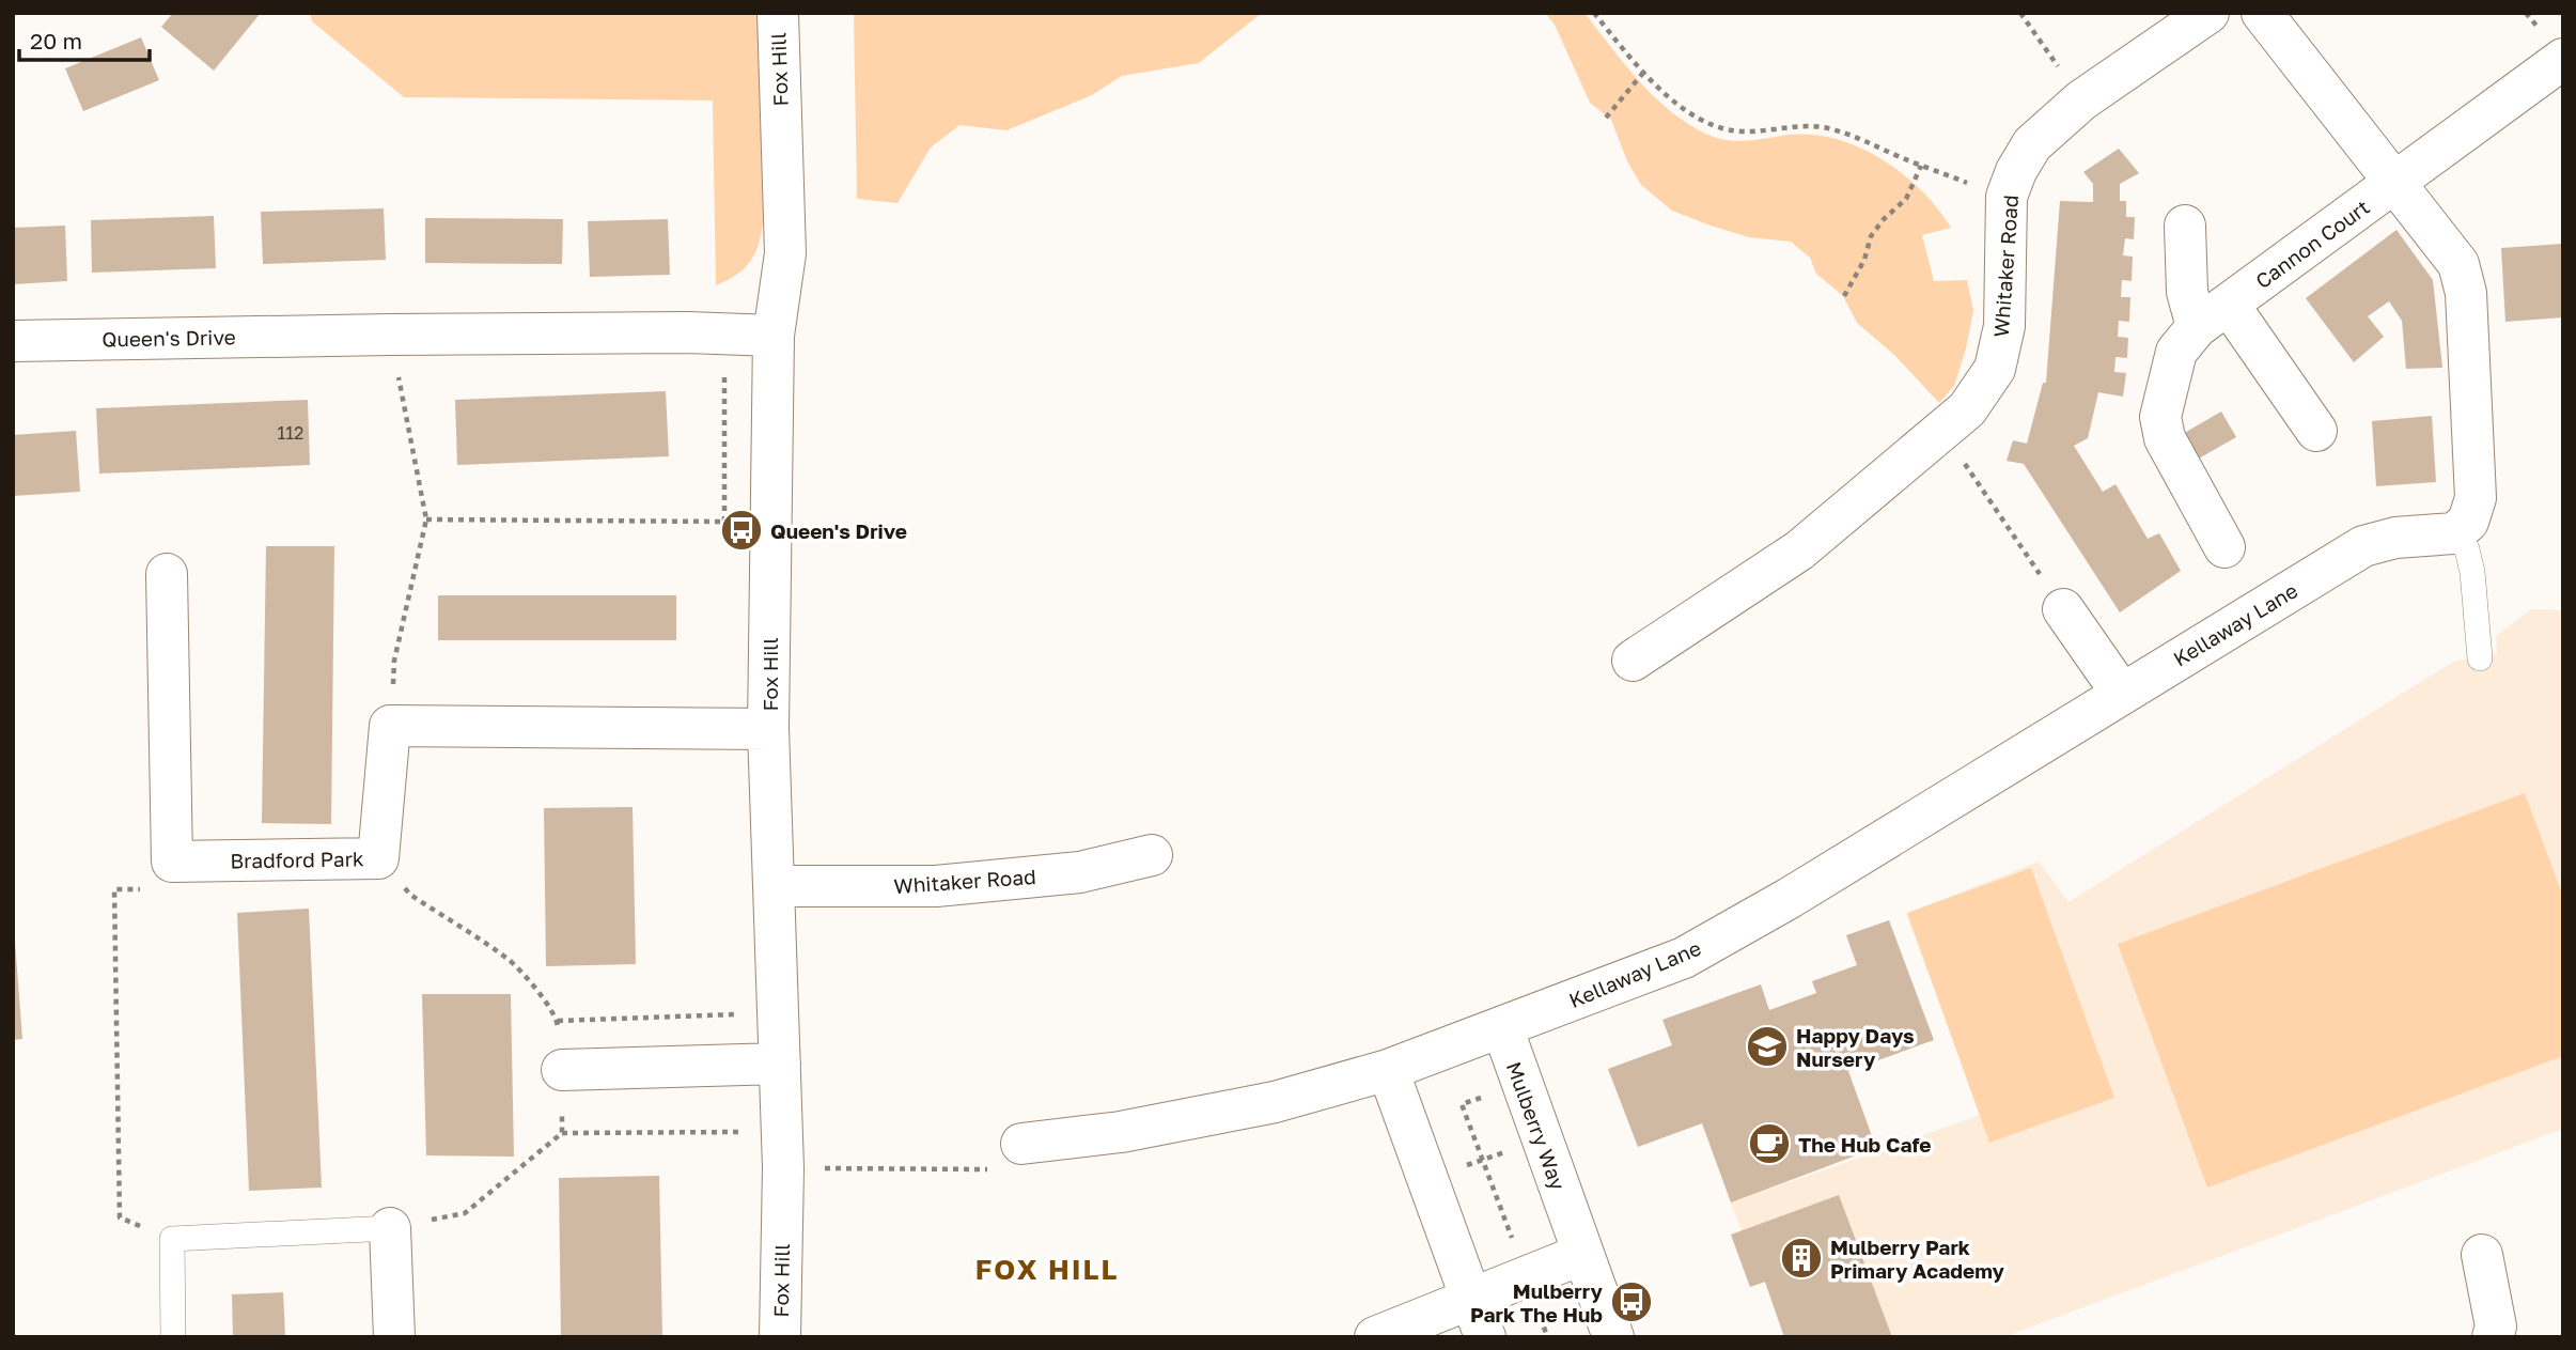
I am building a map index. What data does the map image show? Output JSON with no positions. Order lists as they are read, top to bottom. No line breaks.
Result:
{"streets":{"street":["Fox Hill","Cannon Court","Whitaker Road","Queen's Drive","Kellaway Lane","Bradford Park","Mulberry Way"]},"crossings":[["Fox Hill","Whitaker Road"],["Fox Hill","Queen's Drive"],["Kellaway Lane","Mulberry Way"]],"districts":["FOX HILL"],"places":{"bus stop":["Queen's Drive","Mulberry Park The Hub"],"school or university":["Happy Days Nursery"],"cafe":["The Hub Cafe"],"building":["Mulberry Park Primary Academy"]},"house_numbers":["112"],"scale_bar":"20 m"}
